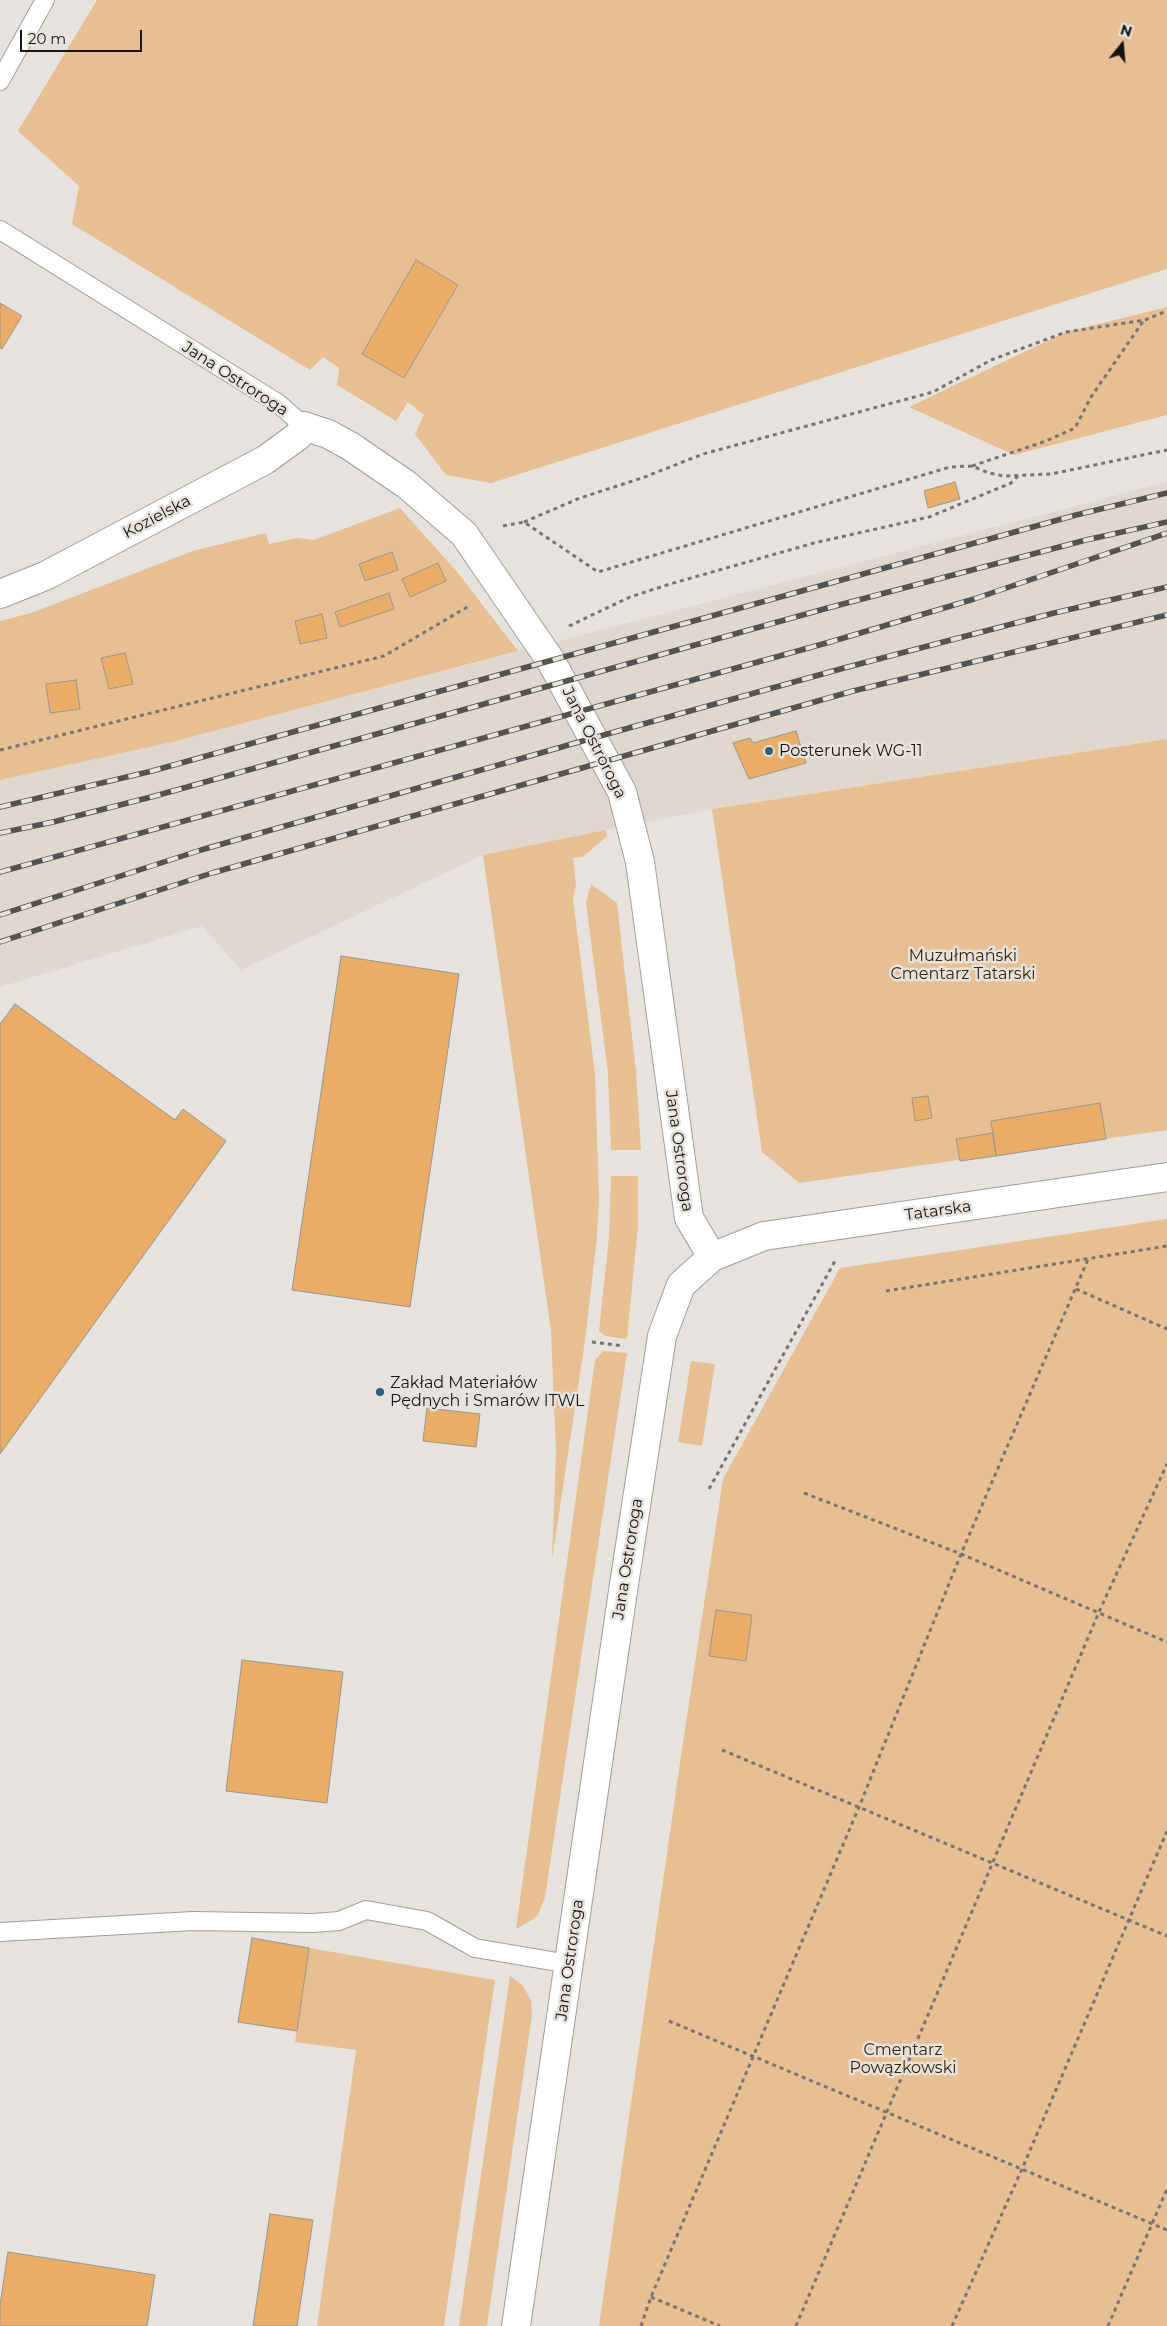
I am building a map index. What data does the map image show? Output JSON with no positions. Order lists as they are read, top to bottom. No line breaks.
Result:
{"streets":{"street":["Jana Ostroroga","Kozielska","Tatarska"]},"crossings":[["Jana Ostroroga","Kozielska"],["Jana Ostroroga","Tatarska"]],"parks":["Muzułmański Cmentarz Tatarski","Cmentarz Powązkowski"],"places":["Posterunek WG-11","Zakład Materiałów Pędnych i Smarów ITWL"],"scale_bar":"20 m","north":"top"}
